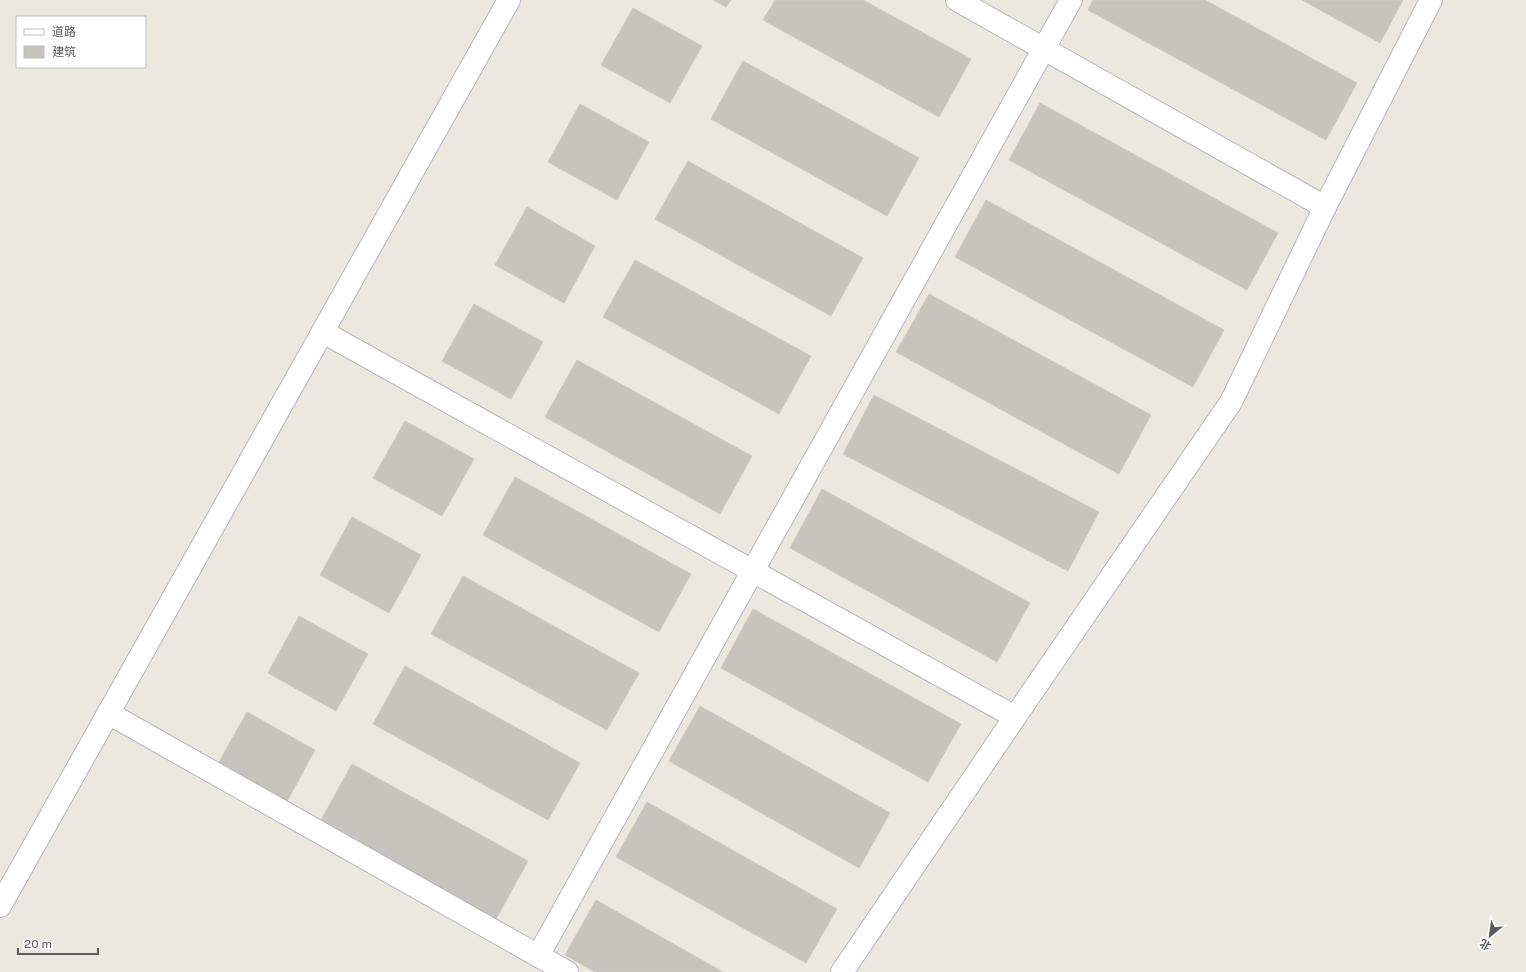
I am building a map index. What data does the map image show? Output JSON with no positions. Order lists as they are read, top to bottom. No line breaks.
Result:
{"legend":["道路","建筑"],"scale_bar":"20 m","north":"bottom left"}
